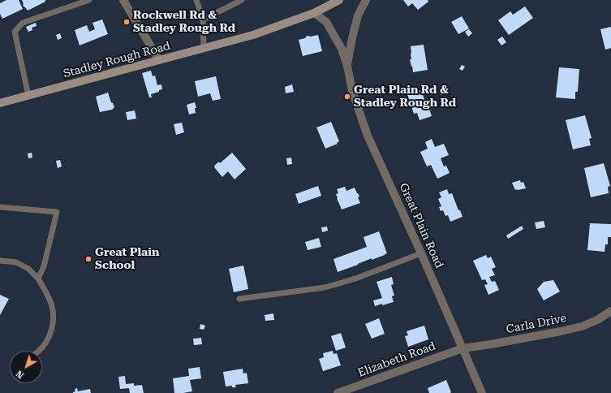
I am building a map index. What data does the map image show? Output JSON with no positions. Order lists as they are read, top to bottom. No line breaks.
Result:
{"streets":{"main road":["Stadley Rough Road"],"street":["Great Plain Road","Carla Drive","Elizabeth Road"]},"crossings":[["Stadley Rough Road","Great Plain Road"],["Great Plain Road","Carla Drive"],["Great Plain Road","Elizabeth Road"],["Carla Drive","Elizabeth Road"]],"places":["Rockwell Rd & Stadley Rough Rd","Great Plain Rd & Stadley Rough Rd","Great Plain School"],"north":"bottom left"}
